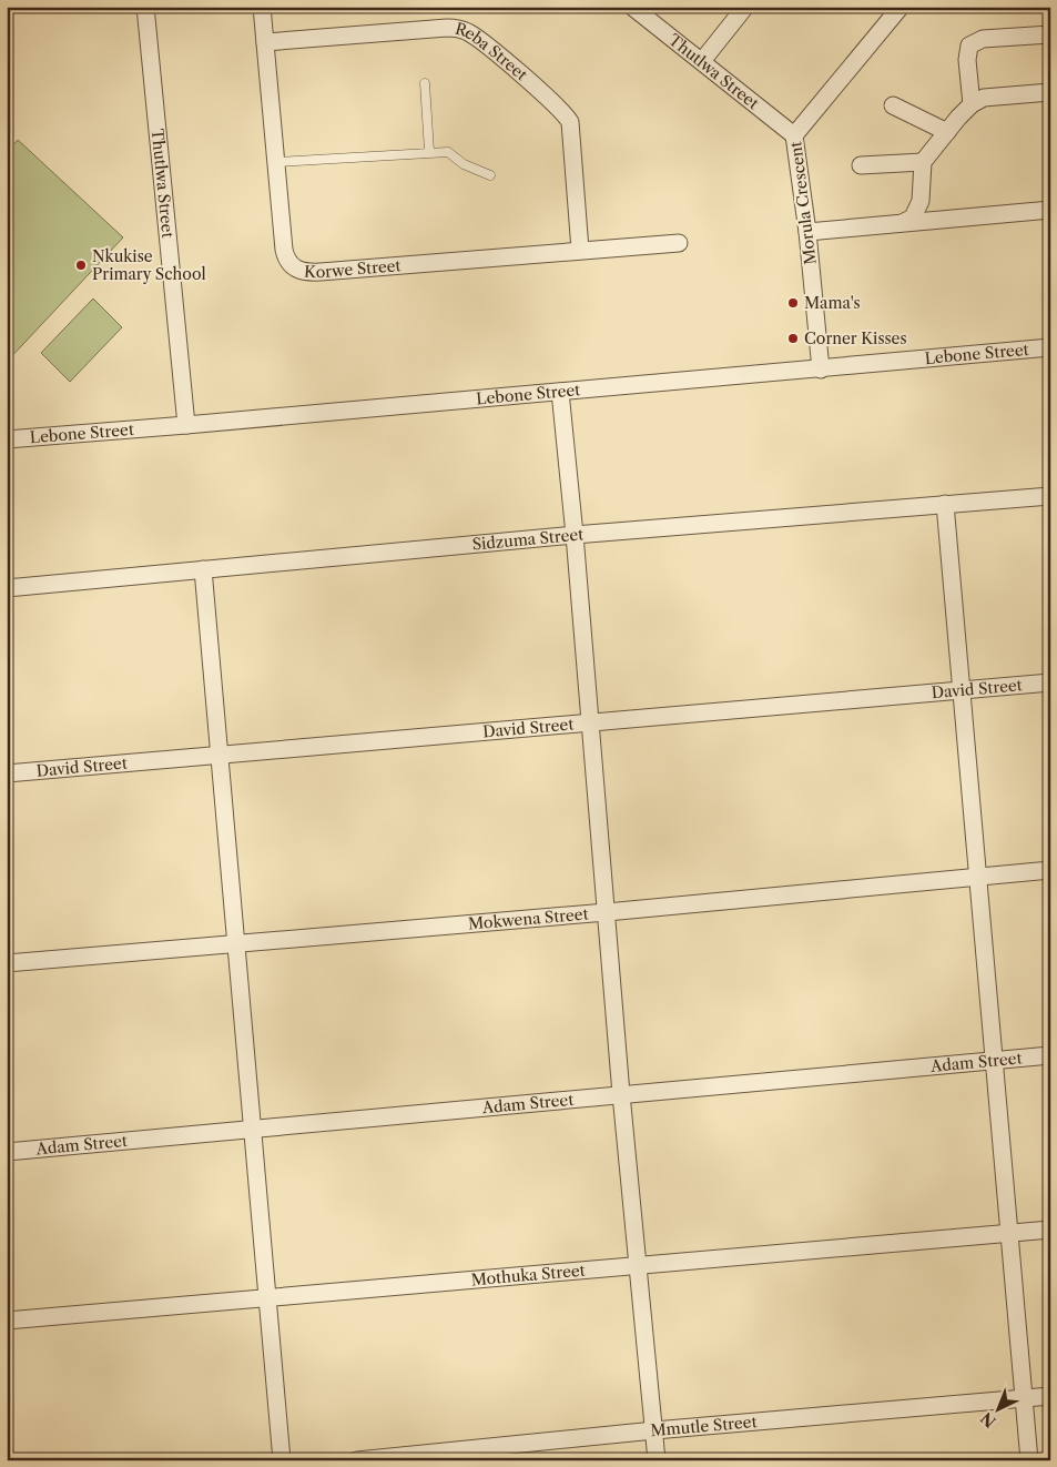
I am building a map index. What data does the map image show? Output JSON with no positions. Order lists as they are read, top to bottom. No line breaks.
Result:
{"streets":{"street":["Reba Street","Thutlwa Street","Morula Crescent","Korwe Street","Lebone Street","Sidzuma Street","David Street","Mokwena Street","Adam Street","Mothuka Street","Mmutle Street"]},"crossings":[["Reba Street","Korwe Street"],["Thutlwa Street","Morula Crescent"],["Thutlwa Street","Lebone Street"],["Morula Crescent","Lebone Street"]],"places":["Nkukise Primary School","Mama's","Corner Kisses"],"north":"bottom left"}
